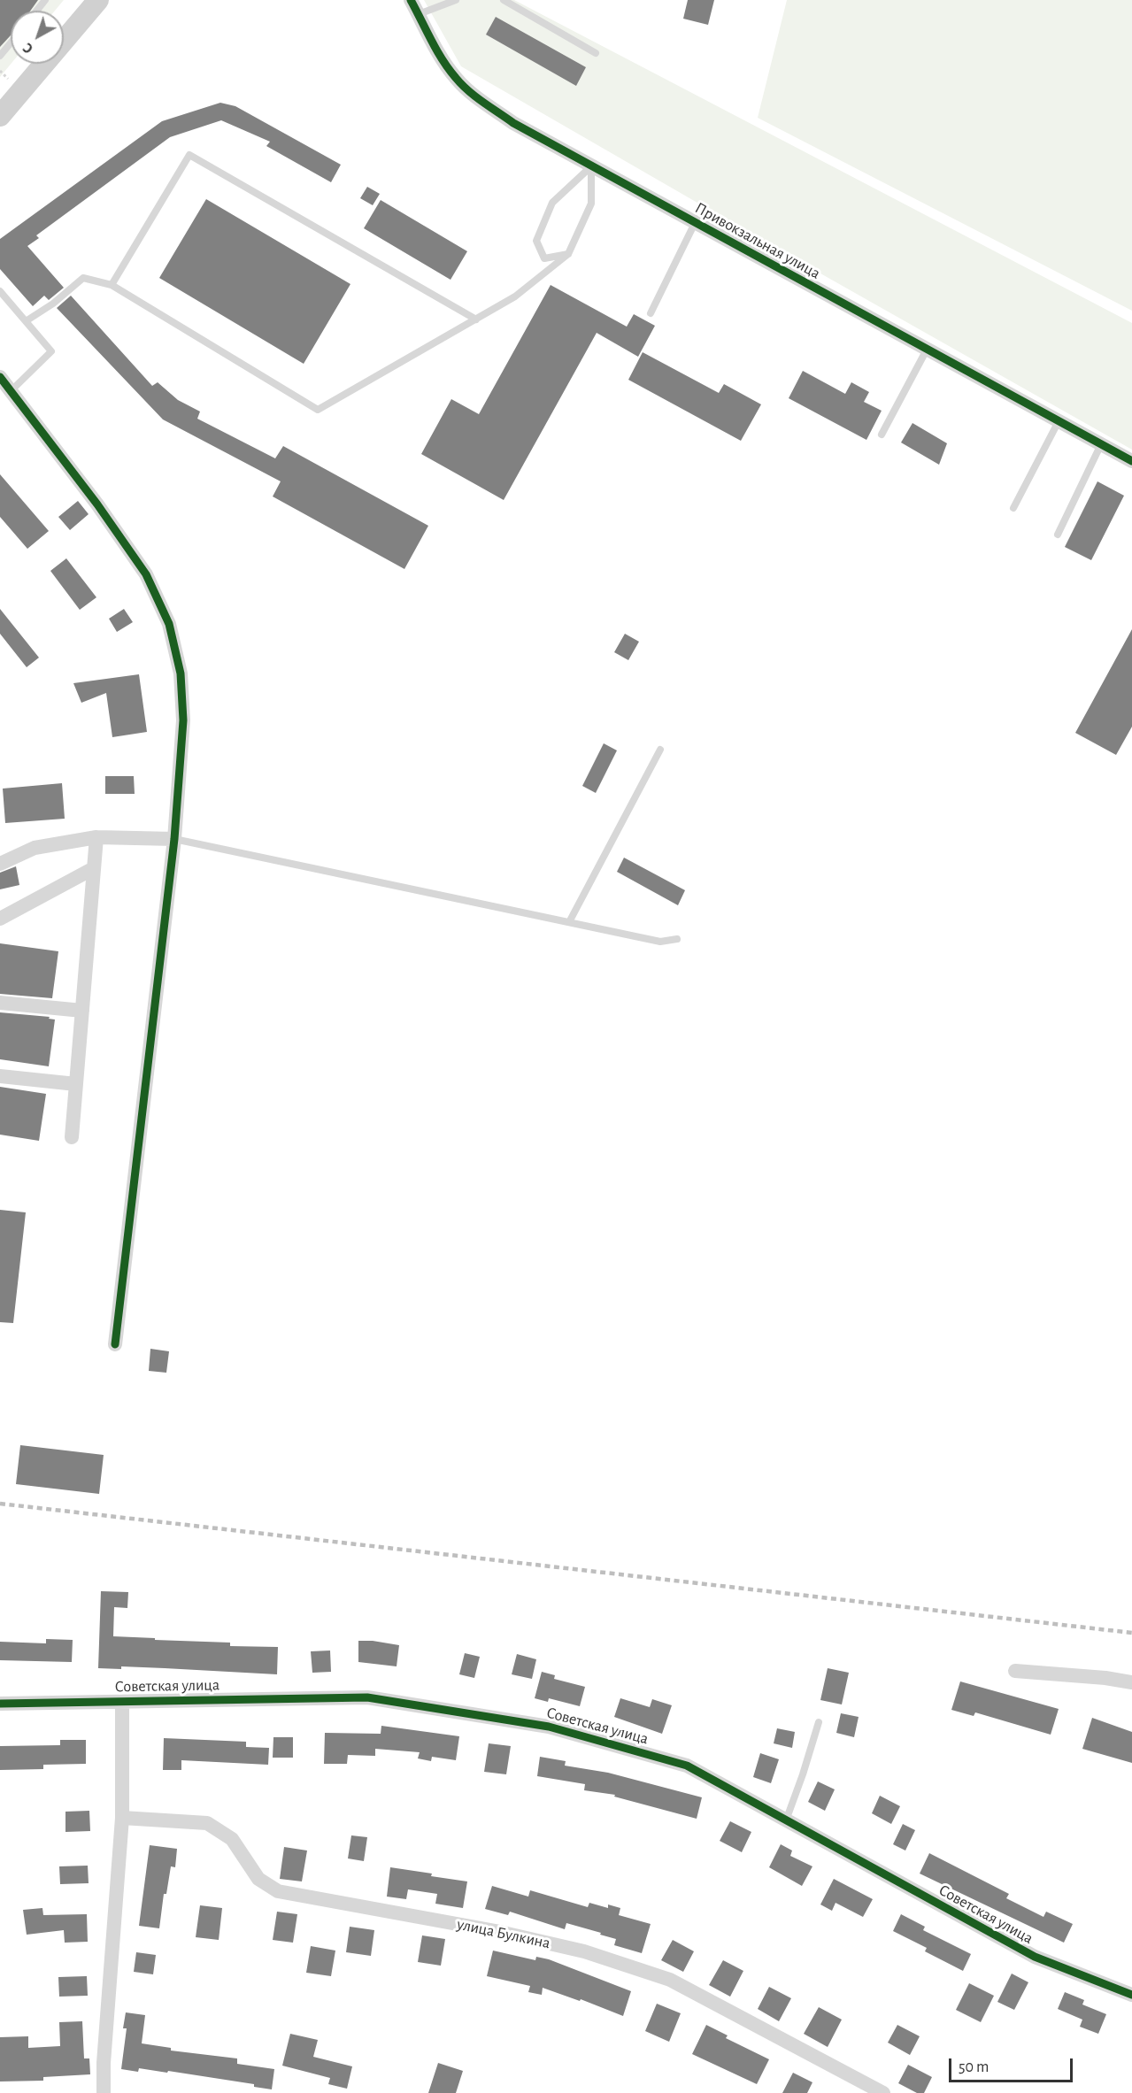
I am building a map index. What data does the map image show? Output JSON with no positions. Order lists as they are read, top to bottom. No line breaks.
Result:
{"streets":{"street":["Привокзальная улица","Советская улица","улица Булкина"]},"scale_bar":"50 m","north":"bottom left"}
